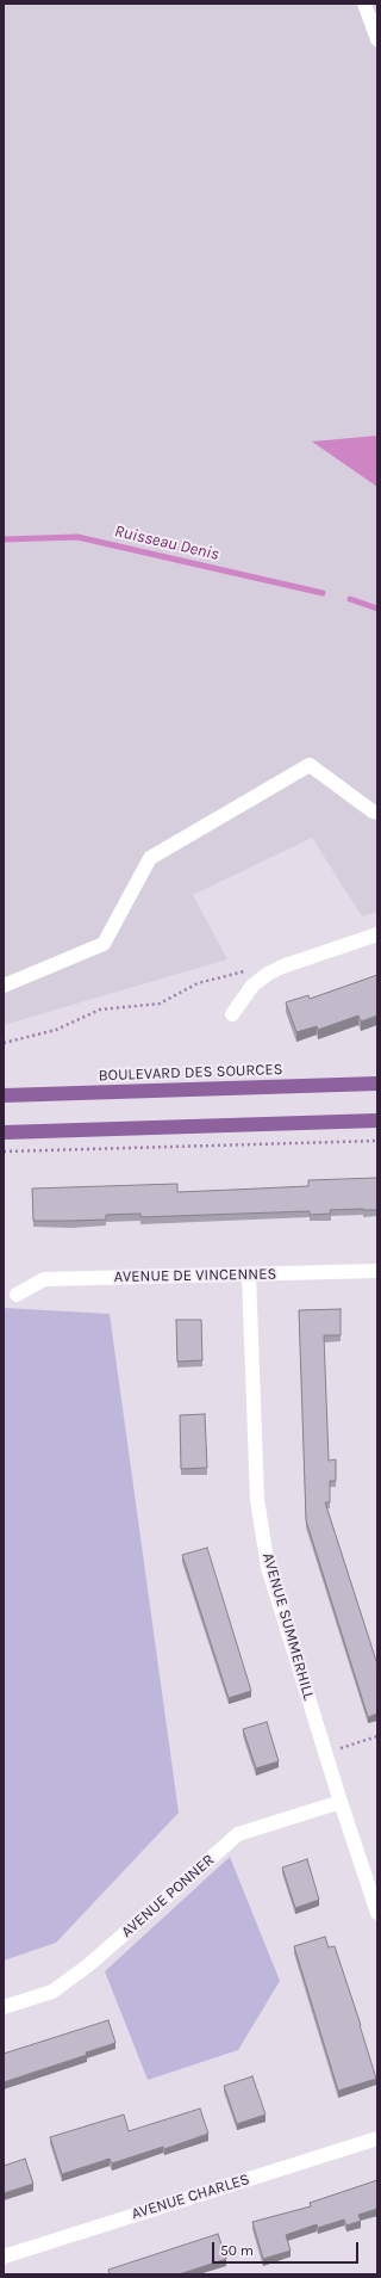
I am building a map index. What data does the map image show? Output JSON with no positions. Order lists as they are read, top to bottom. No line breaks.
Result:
{"streets":{"main road":["BOULEVARD DES SOURCES"],"street":["AVENUE DE VINCENNES","AVENUE SUMMERHILL","AVENUE PONNER","AVENUE CHARLES"]},"crossings":[["AVENUE DE VINCENNES","AVENUE SUMMERHILL"],["AVENUE SUMMERHILL","AVENUE PONNER"]],"water":["Ruisseau Denis"],"scale_bar":"50 m"}
